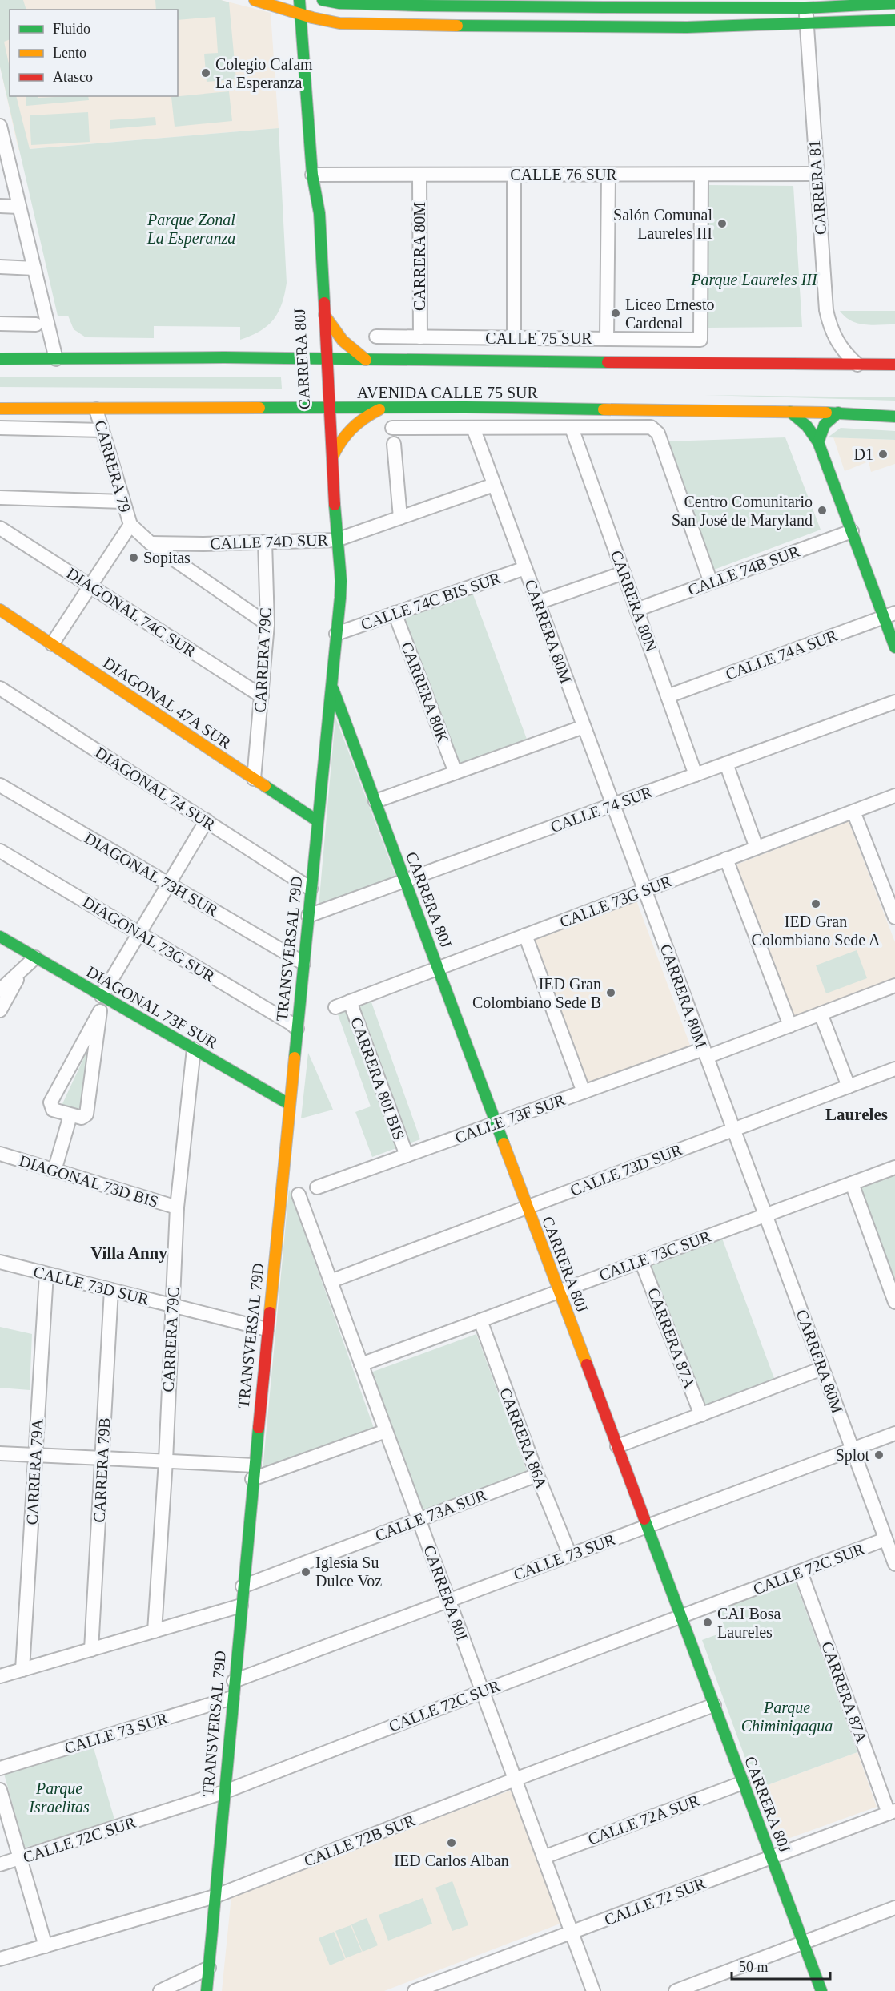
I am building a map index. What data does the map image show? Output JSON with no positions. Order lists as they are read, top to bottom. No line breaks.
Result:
{"streets":{"main road":["CARRERA 80J","AVENIDA CALLE 75 SUR","DIAGONAL 47A SUR","TRANSVERSAL 79D","DIAGONAL 73F SUR"],"street":["CALLE 76 SUR","CARRERA 81","CARRERA 80M","CALLE 75 SUR","CARRERA 79","CALLE 74D SUR","CALLE 74B SUR","CALLE 74C BIS SUR","CARRERA 80N","DIAGONAL 74C SUR","CALLE 74A SUR","CARRERA 79C","CARRERA 80K","DIAGONAL 74 SUR","CALLE 74 SUR","DIAGONAL 73H SUR","CALLE 73G SUR","DIAGONAL 73G SUR","CARRERA 80I BIS","CALLE 73F SUR","CALLE 73D SUR","DIAGONAL 73D BIS","CALLE 73C SUR","CARRERA 87A","CARRERA 86A","CARRERA 79B","CARRERA 79A","CALLE 73A SUR","CALLE 73 SUR","CALLE 72C SUR","CARRERA 80I","CALLE 72A SUR","CALLE 72B SUR","CALLE 72 SUR"]},"crossings":[["CALLE 76 SUR","CARRERA 81"],["CALLE 76 SUR","CARRERA 80M"],["CALLE 76 SUR","CALLE 75 SUR"],["CALLE 76 SUR","CARRERA 80J"],["CARRERA 81","AVENIDA CALLE 75 SUR"],["CARRERA 80M","CALLE 75 SUR"],["CARRERA 80M","CALLE 74D SUR"],["CARRERA 80M","CALLE 74C BIS SUR"],["CARRERA 80M","CALLE 74 SUR"],["CARRERA 80M","CALLE 73G SUR"],["CARRERA 80M","CALLE 73F SUR"],["CARRERA 80M","CALLE 73D SUR"],["CARRERA 80M","CALLE 73C SUR"],["CARRERA 80M","CALLE 73 SUR"],["CARRERA 80M","CALLE 72C SUR"],["CARRERA 80J","AVENIDA CALLE 75 SUR"],["CARRERA 80J","CALLE 74D SUR"],["CARRERA 80J","CALLE 74C BIS SUR"],["CARRERA 80J","CALLE 74 SUR"],["CARRERA 80J","CALLE 73G SUR"],["CARRERA 80J","TRANSVERSAL 79D"],["CARRERA 80J","CALLE 73F SUR"],["CARRERA 80J","CALLE 73D SUR"],["CARRERA 80J","CALLE 73C SUR"],["CARRERA 80J","CALLE 73 SUR"],["CARRERA 80J","CALLE 72C SUR"],["CARRERA 80J","CALLE 72A SUR"],["CARRERA 80J","CALLE 72B SUR"],["CARRERA 80J","CALLE 72 SUR"],["AVENIDA CALLE 75 SUR","CARRERA 79"],["CARRERA 79","DIAGONAL 74C SUR"],["CARRERA 79","DIAGONAL 47A SUR"],["CALLE 74D SUR","CARRERA 79C"],["CALLE 74B SUR","CARRERA 80N"],["CALLE 74C BIS SUR","CARRERA 80K"],["CARRERA 80N","CALLE 74A SUR"],["CARRERA 80N","CALLE 74 SUR"],["DIAGONAL 74C SUR","CARRERA 79C"],["CARRERA 79C","DIAGONAL 47A SUR"],["CARRERA 79C","DIAGONAL 73F SUR"],["CARRERA 79C","CALLE 73D SUR"],["CARRERA 79C","DIAGONAL 73D BIS"],["DIAGONAL 47A SUR","TRANSVERSAL 79D"],["DIAGONAL 74 SUR","TRANSVERSAL 79D"],["CALLE 74 SUR","TRANSVERSAL 79D"],["DIAGONAL 73H SUR","TRANSVERSAL 79D"],["CALLE 73G SUR","CARRERA 80I BIS"],["DIAGONAL 73G SUR","TRANSVERSAL 79D"],["TRANSVERSAL 79D","DIAGONAL 73F SUR"],["TRANSVERSAL 79D","CALLE 73D SUR"],["TRANSVERSAL 79D","CALLE 73A SUR"],["TRANSVERSAL 79D","CALLE 73 SUR"],["TRANSVERSAL 79D","CALLE 72C SUR"],["TRANSVERSAL 79D","CALLE 72B SUR"],["CARRERA 80I BIS","CALLE 73F SUR"],["CALLE 73D SUR","CARRERA 79B"],["CALLE 73D SUR","CARRERA 79A"],["CALLE 73D SUR","CARRERA 80I"],["CALLE 73C SUR","CARRERA 87A"],["CALLE 73C SUR","CARRERA 86A"],["CALLE 73C SUR","CARRERA 80I"],["CARRERA 87A","CALLE 72C SUR"],["CARRERA 87A","CALLE 72 SUR"],["CARRERA 86A","CALLE 73A SUR"],["CARRERA 86A","CALLE 73 SUR"],["CALLE 73A SUR","CARRERA 80I"],["CALLE 73 SUR","CARRERA 80I"],["CALLE 72C SUR","CARRERA 80I"],["CARRERA 80I","CALLE 72A SUR"],["CARRERA 80I","CALLE 72B SUR"],["CARRERA 80I","CALLE 72 SUR"]],"districts":["Laureles","Villa Anny"],"parks":["Parque Zonal La Esperanza","Parque Laureles III","Parque Chiminigagua","Parque Israelitas"],"places":["Colegio Cafam La Esperanza","Salón Comunal Laureles III","Liceo Ernesto Cardenal","D1","Centro Comunitario San José de Maryland","Sopitas","IED Gran Colombiano Sede A","IED Gran Colombiano Sede B","Splot","Iglesia Su Dulce Voz","CAI Bosa Laureles","IED Carlos Alban"],"legend":["Fluido","Lento","Atasco"],"scale_bar":"50 m"}
